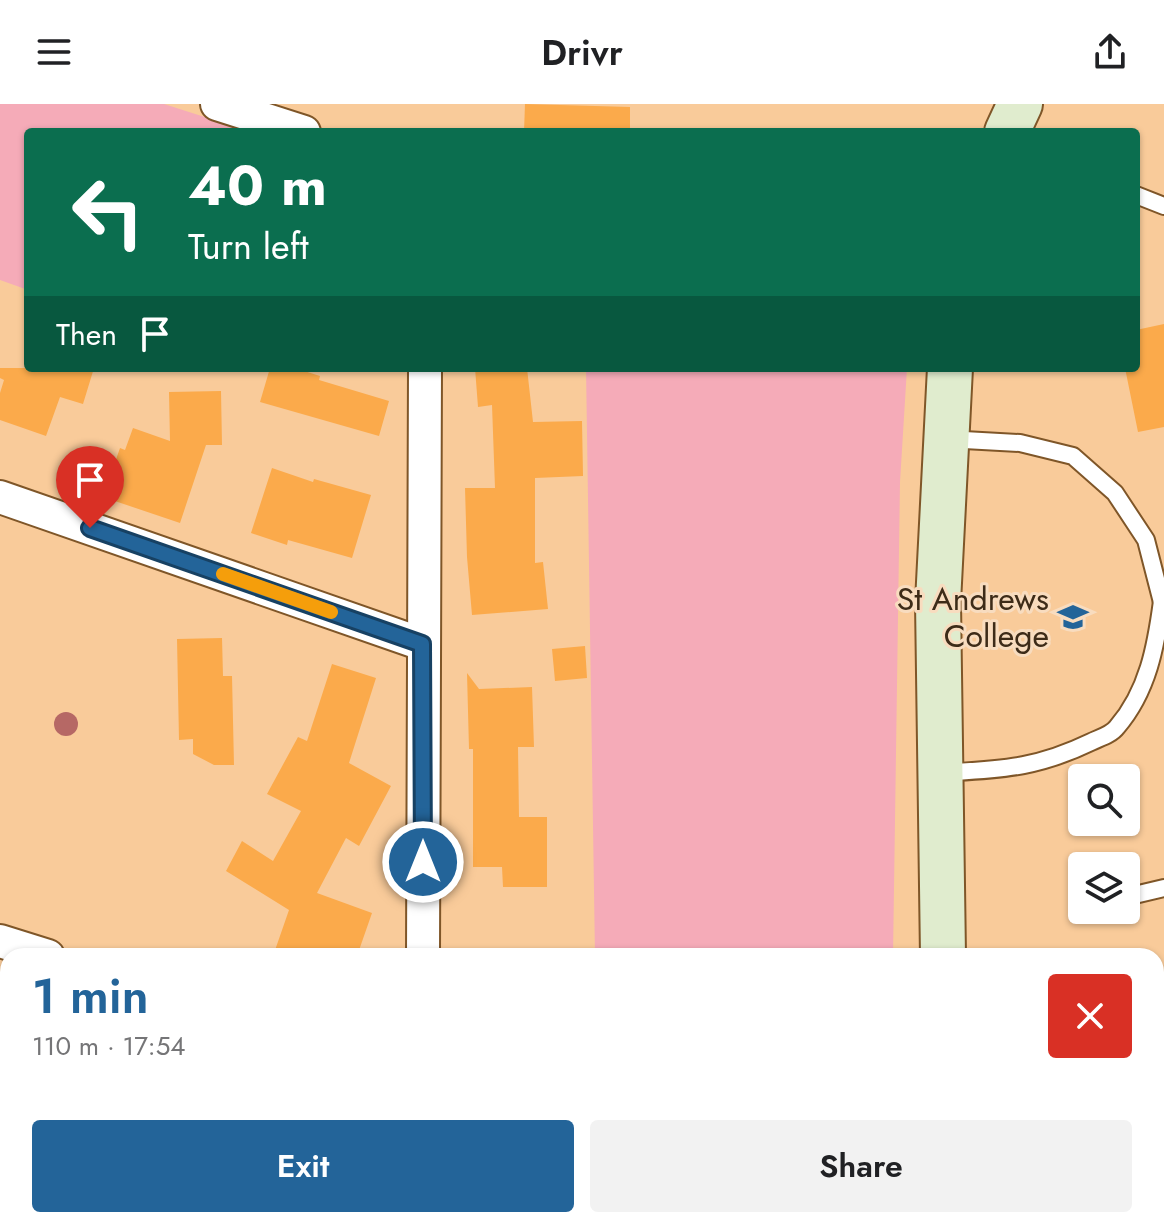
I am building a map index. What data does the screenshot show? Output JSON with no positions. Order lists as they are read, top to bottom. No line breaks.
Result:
{"places":{"school or university":["St Andrews College"]},"page":{"header":"Drivr","turn":["40 m","Turn left"],"then":"Then","heading":["1 min","110 m · 17:54"],"buttons":["Exit","Share"]}}
